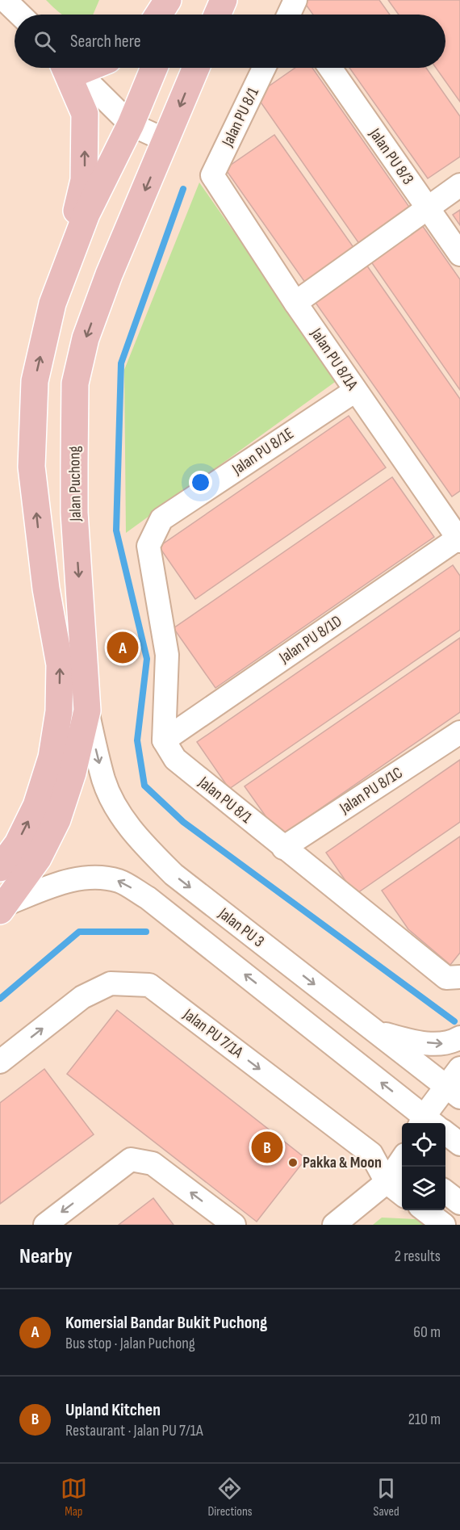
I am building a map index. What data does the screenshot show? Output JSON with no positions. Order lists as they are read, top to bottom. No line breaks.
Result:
{"streets":{"main road":["Jalan Puchong"],"street":["Jalan PU 8/1","Jalan PU 8/3","Jalan PU 8/1A","Jalan PU 8/1E","Jalan PU 8/1D","Jalan PU 8/1C","Jalan PU 3","Jalan PU 7/1A"]},"crossings":[["Jalan PU 8/1","Jalan PU 8/1A"],["Jalan PU 8/1","Jalan PU 8/1E"],["Jalan PU 8/1","Jalan PU 8/1D"],["Jalan PU 8/1","Jalan PU 8/1C"],["Jalan PU 8/1A","Jalan PU 8/1E"],["Jalan PU 8/1A","Jalan PU 8/1D"],["Jalan PU 8/1E","Jalan PU 8/1D"],["Jalan Puchong","Jalan PU 3"]],"one_way":["Jalan PU 3"],"places":["Pakka & Moon"],"page":{"search":"Search here","pins":["A","B"],"heading":["Nearby","2 results"],"list":[{"mark":"A","name":"Komersial Bandar Bukit Puchong","note":"Bus stop · Jalan Puchong","value":"60 m"},{"mark":"B","name":"Upland Kitchen","note":"Restaurant · Jalan PU 7/1A","value":"210 m"}],"nav":["Map","Directions","Saved"]}}
